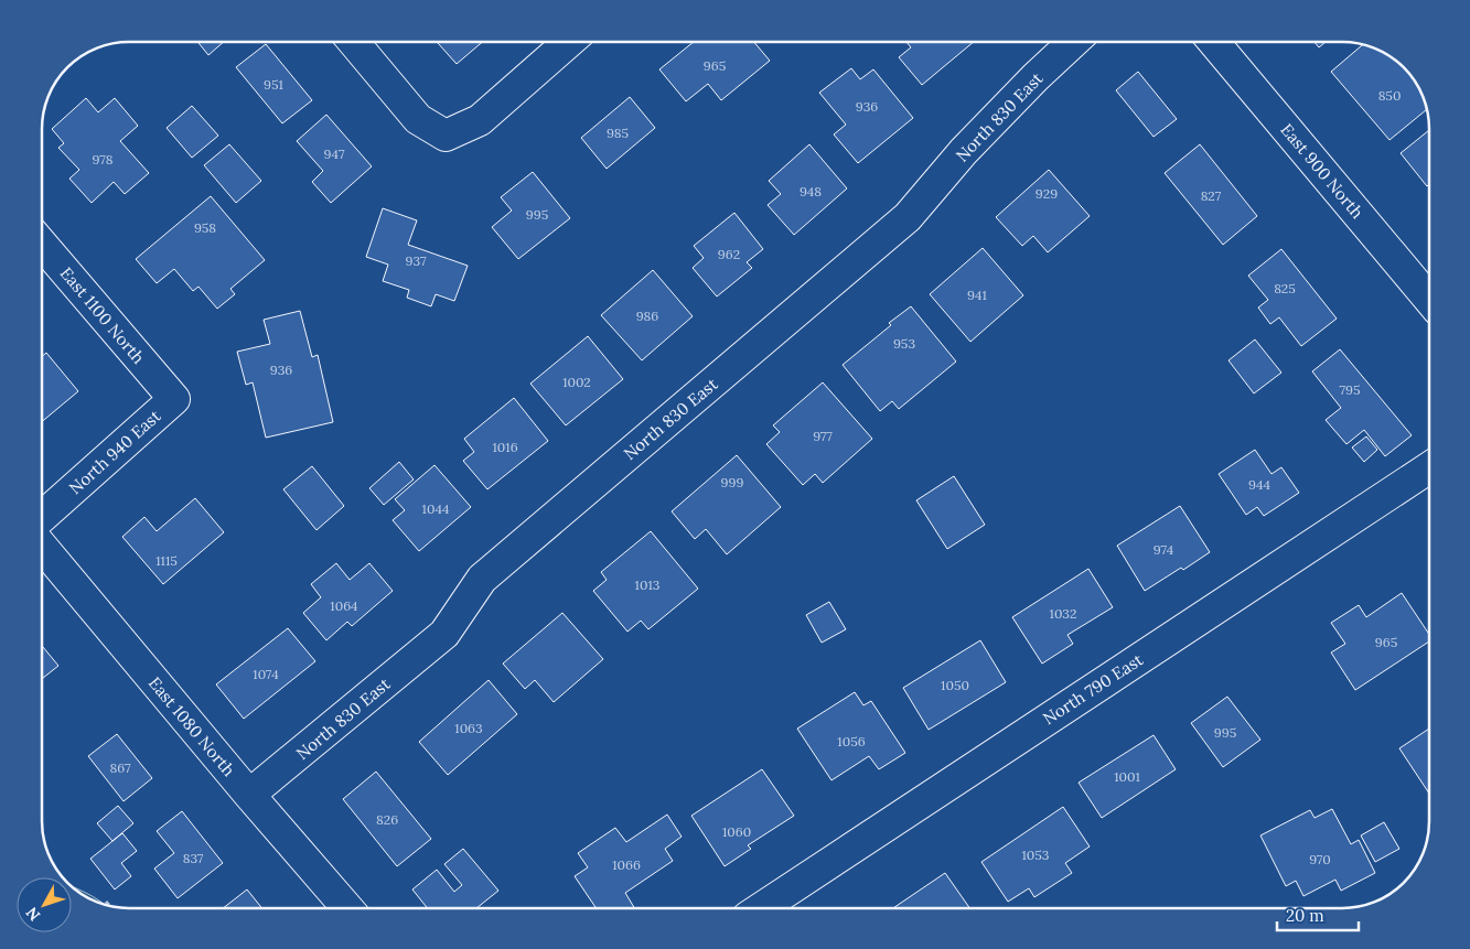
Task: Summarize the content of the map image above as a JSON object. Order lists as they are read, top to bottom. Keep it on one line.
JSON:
{"streets":{"street":["North 830 East","East 900 North","East 1100 North","North 940 East","North 790 East","East 1080 North"]},"crossings":[["North 830 East","East 1080 North"],["East 1100 North","North 940 East"]],"house_numbers":["965","951","850","936","985","947","978","948","929","827","995","958","962","937","825","941","986","953","936","1002","795","977","1016","999","944","1044","974","1115","1013","1064","1032","965","1074","1050","1063","995","1056","867","1001","826","1060","1053","837","970","1066"],"scale_bar":"20 m","north":"bottom left"}
